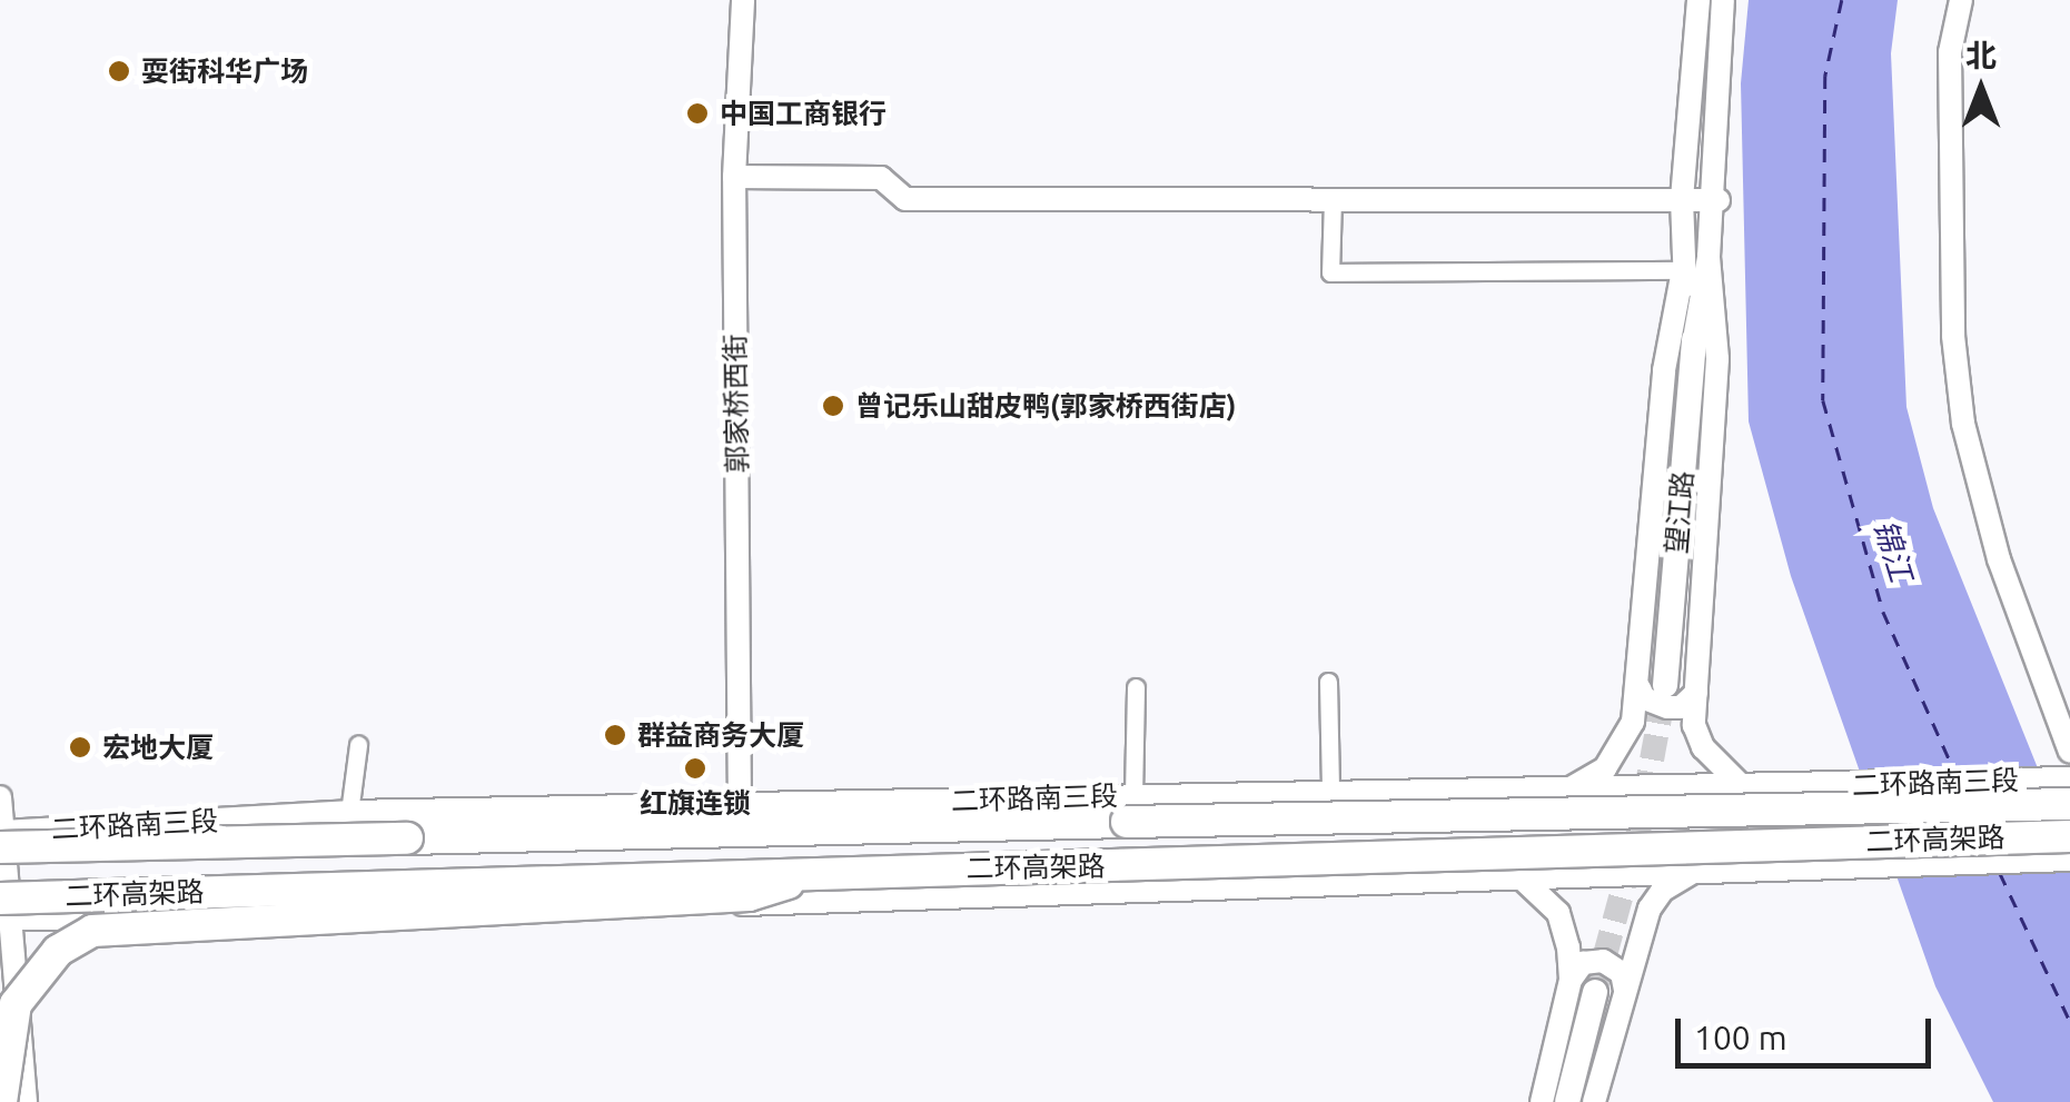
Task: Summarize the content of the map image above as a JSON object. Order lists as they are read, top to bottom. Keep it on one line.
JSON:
{"streets":{"highway":["二环高架路"],"main road":["望江路","二环路南三段"],"street":["郭家桥西街"]},"crossings":[["郭家桥西街","二环路南三段"]],"water":["锦江"],"places":["耍街科华广场","中国工商银行","曾记乐山甜皮鸭(郭家桥西街店)","群益商务大厦","宏地大厦","红旗连锁"],"scale_bar":"100 m","north":"top"}
